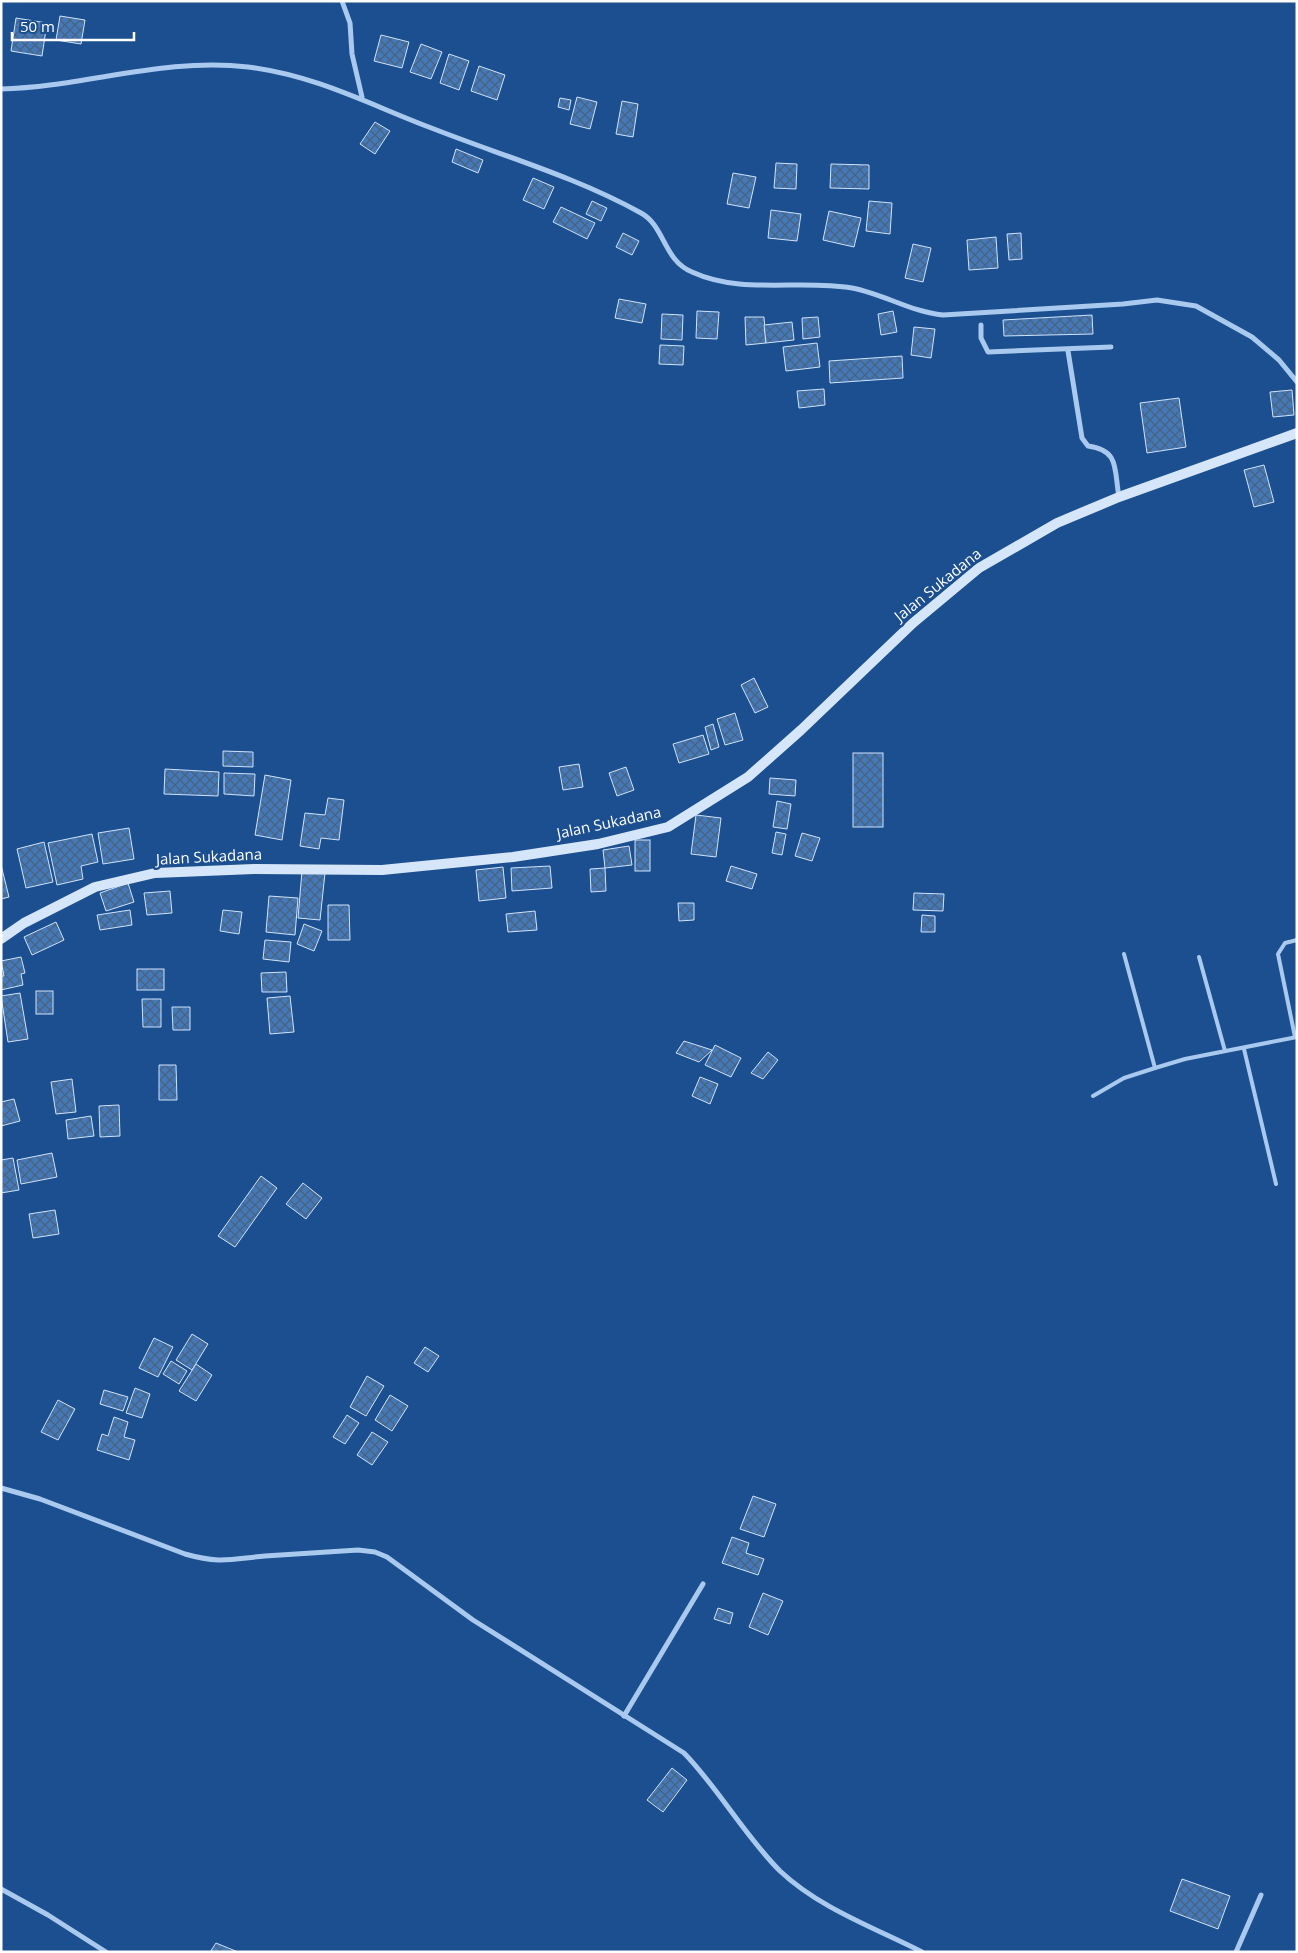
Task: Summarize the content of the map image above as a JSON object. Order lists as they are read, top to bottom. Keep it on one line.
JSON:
{"streets":{"main road":["Jalan Sukadana"]},"scale_bar":"50 m"}
